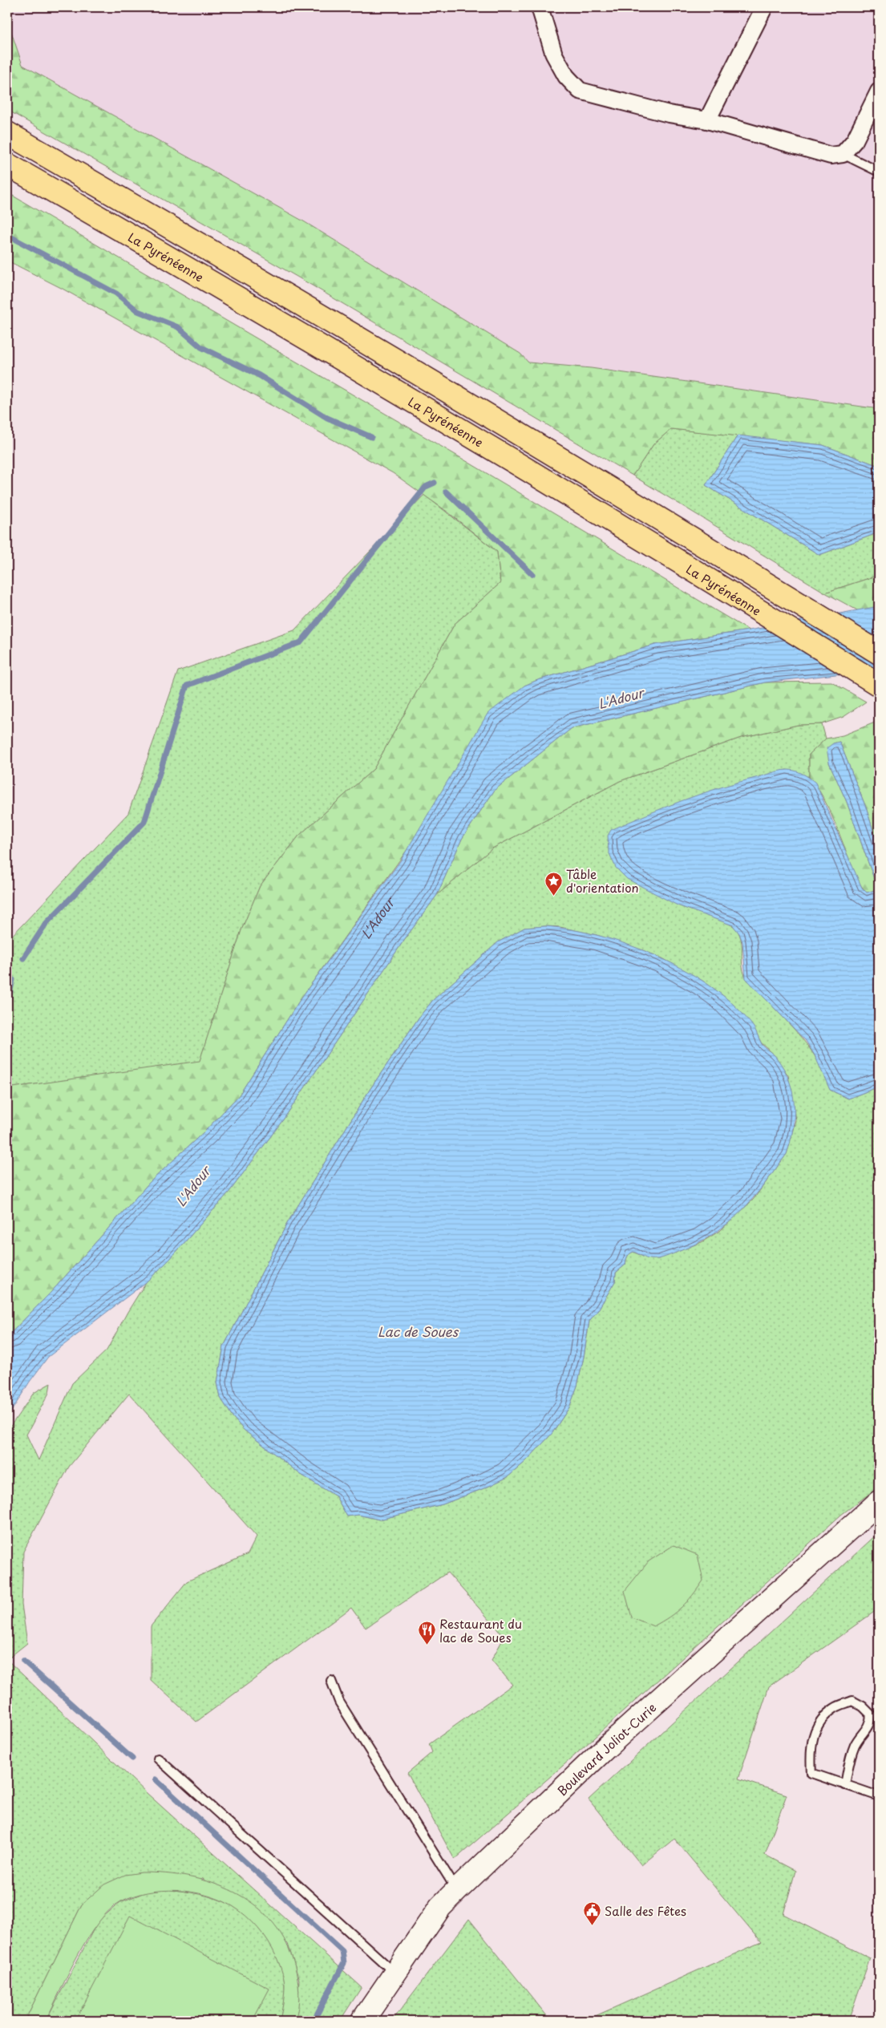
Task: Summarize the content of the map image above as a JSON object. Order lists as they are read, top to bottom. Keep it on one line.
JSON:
{"streets":{"highway":["La Pyrénéenne"],"main road":["Boulevard Joliot-Curie"]},"water":["L'Adour","Lac de Soues"],"places":{"place":["Tâble d'orientation"],"restaurant":["Restaurant du lac de Soues"],"public building":["Salle des Fêtes"]}}
